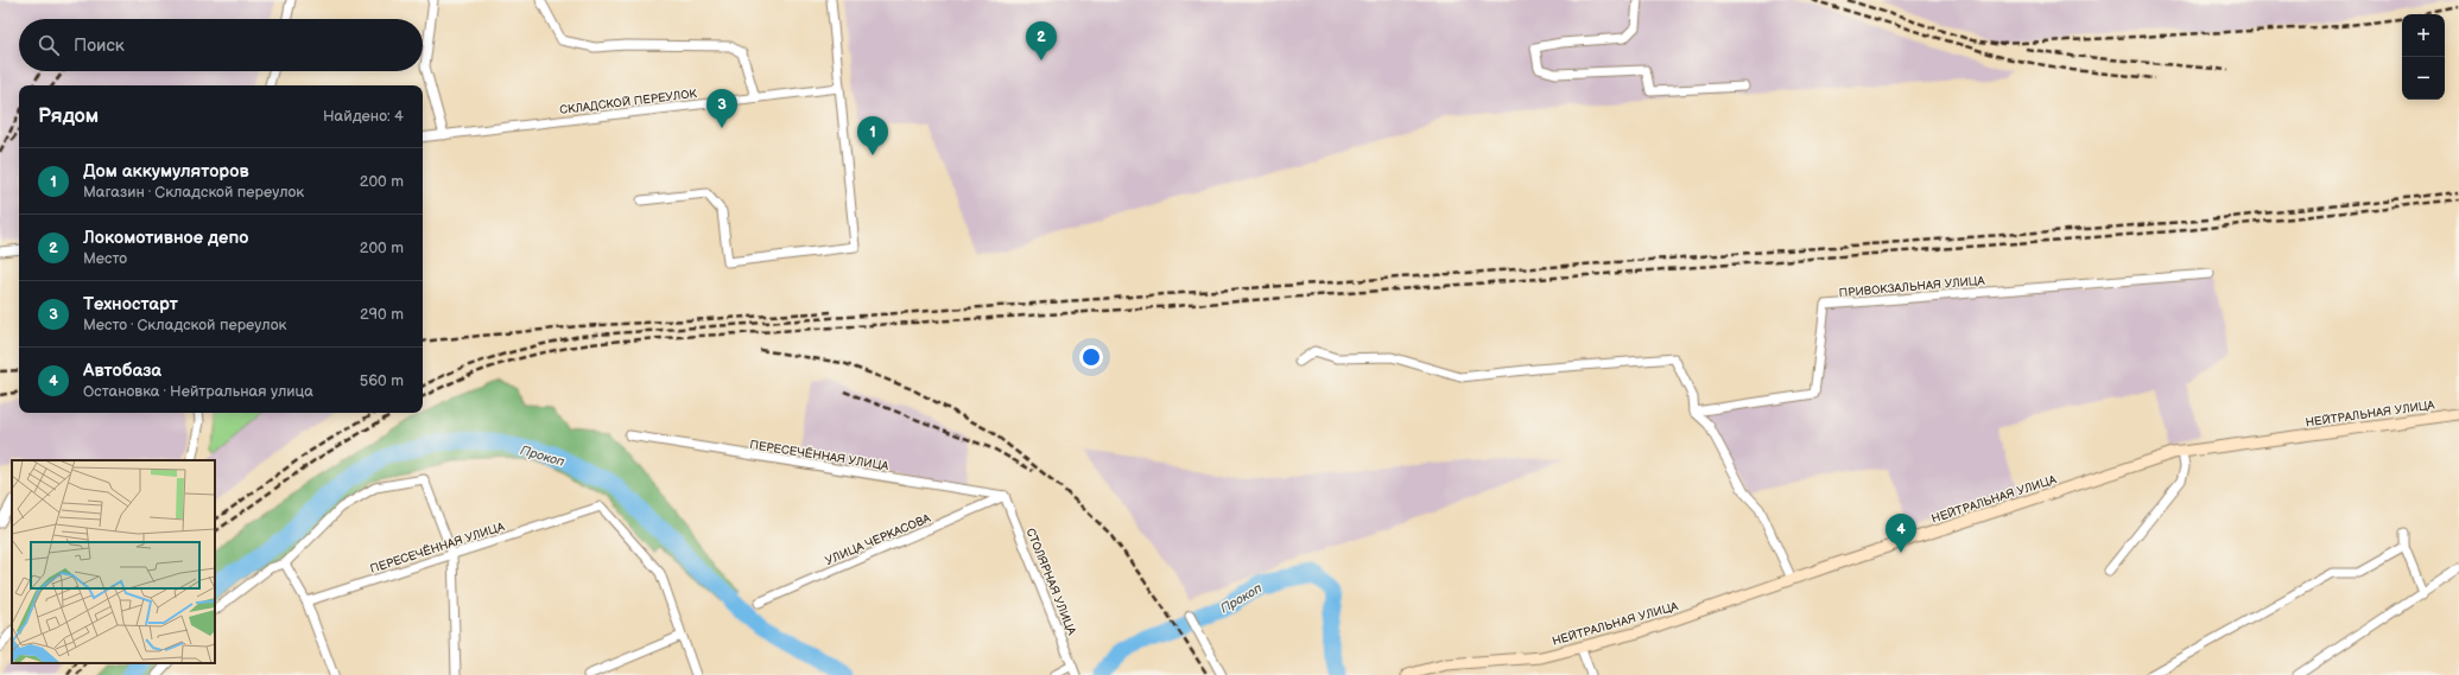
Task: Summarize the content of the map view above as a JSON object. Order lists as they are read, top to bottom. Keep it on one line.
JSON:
{"streets":{"main road":["НЕЙТРАЛЬНАЯ УЛИЦА"],"street":["СКЛАДСКОЙ ПЕРЕУЛОК","ПРИВОКЗАЛЬНАЯ УЛИЦА","ПЕРЕСЕЧЁННАЯ УЛИЦА","УЛИЦА ЧЕРКАСОВА","СТОЛЯРНАЯ УЛИЦА"]},"crossings":[["ПЕРЕСЕЧЁННАЯ УЛИЦА","УЛИЦА ЧЕРКАСОВА"],["ПЕРЕСЕЧЁННАЯ УЛИЦА","СТОЛЯРНАЯ УЛИЦА"],["УЛИЦА ЧЕРКАСОВА","СТОЛЯРНАЯ УЛИЦА"]],"water":["Прокоп"],"page":{"map_buttons":["+","−"],"search":"Поиск","pins":["2","3","1","4"],"heading":["Рядом","Найдено: 4"],"list":[{"mark":"1","name":"Дом аккумуляторов","note":"Магазин · Складской переулок","value":"200 m"},{"mark":"2","name":"Локомотивное депо","note":"Место","value":"200 m"},{"mark":"3","name":"Техностарт","note":"Место · Складской переулок","value":"290 m"},{"mark":"4","name":"Автобаза","note":"Остановка · Нейтральная улица","value":"560 m"}]}}
